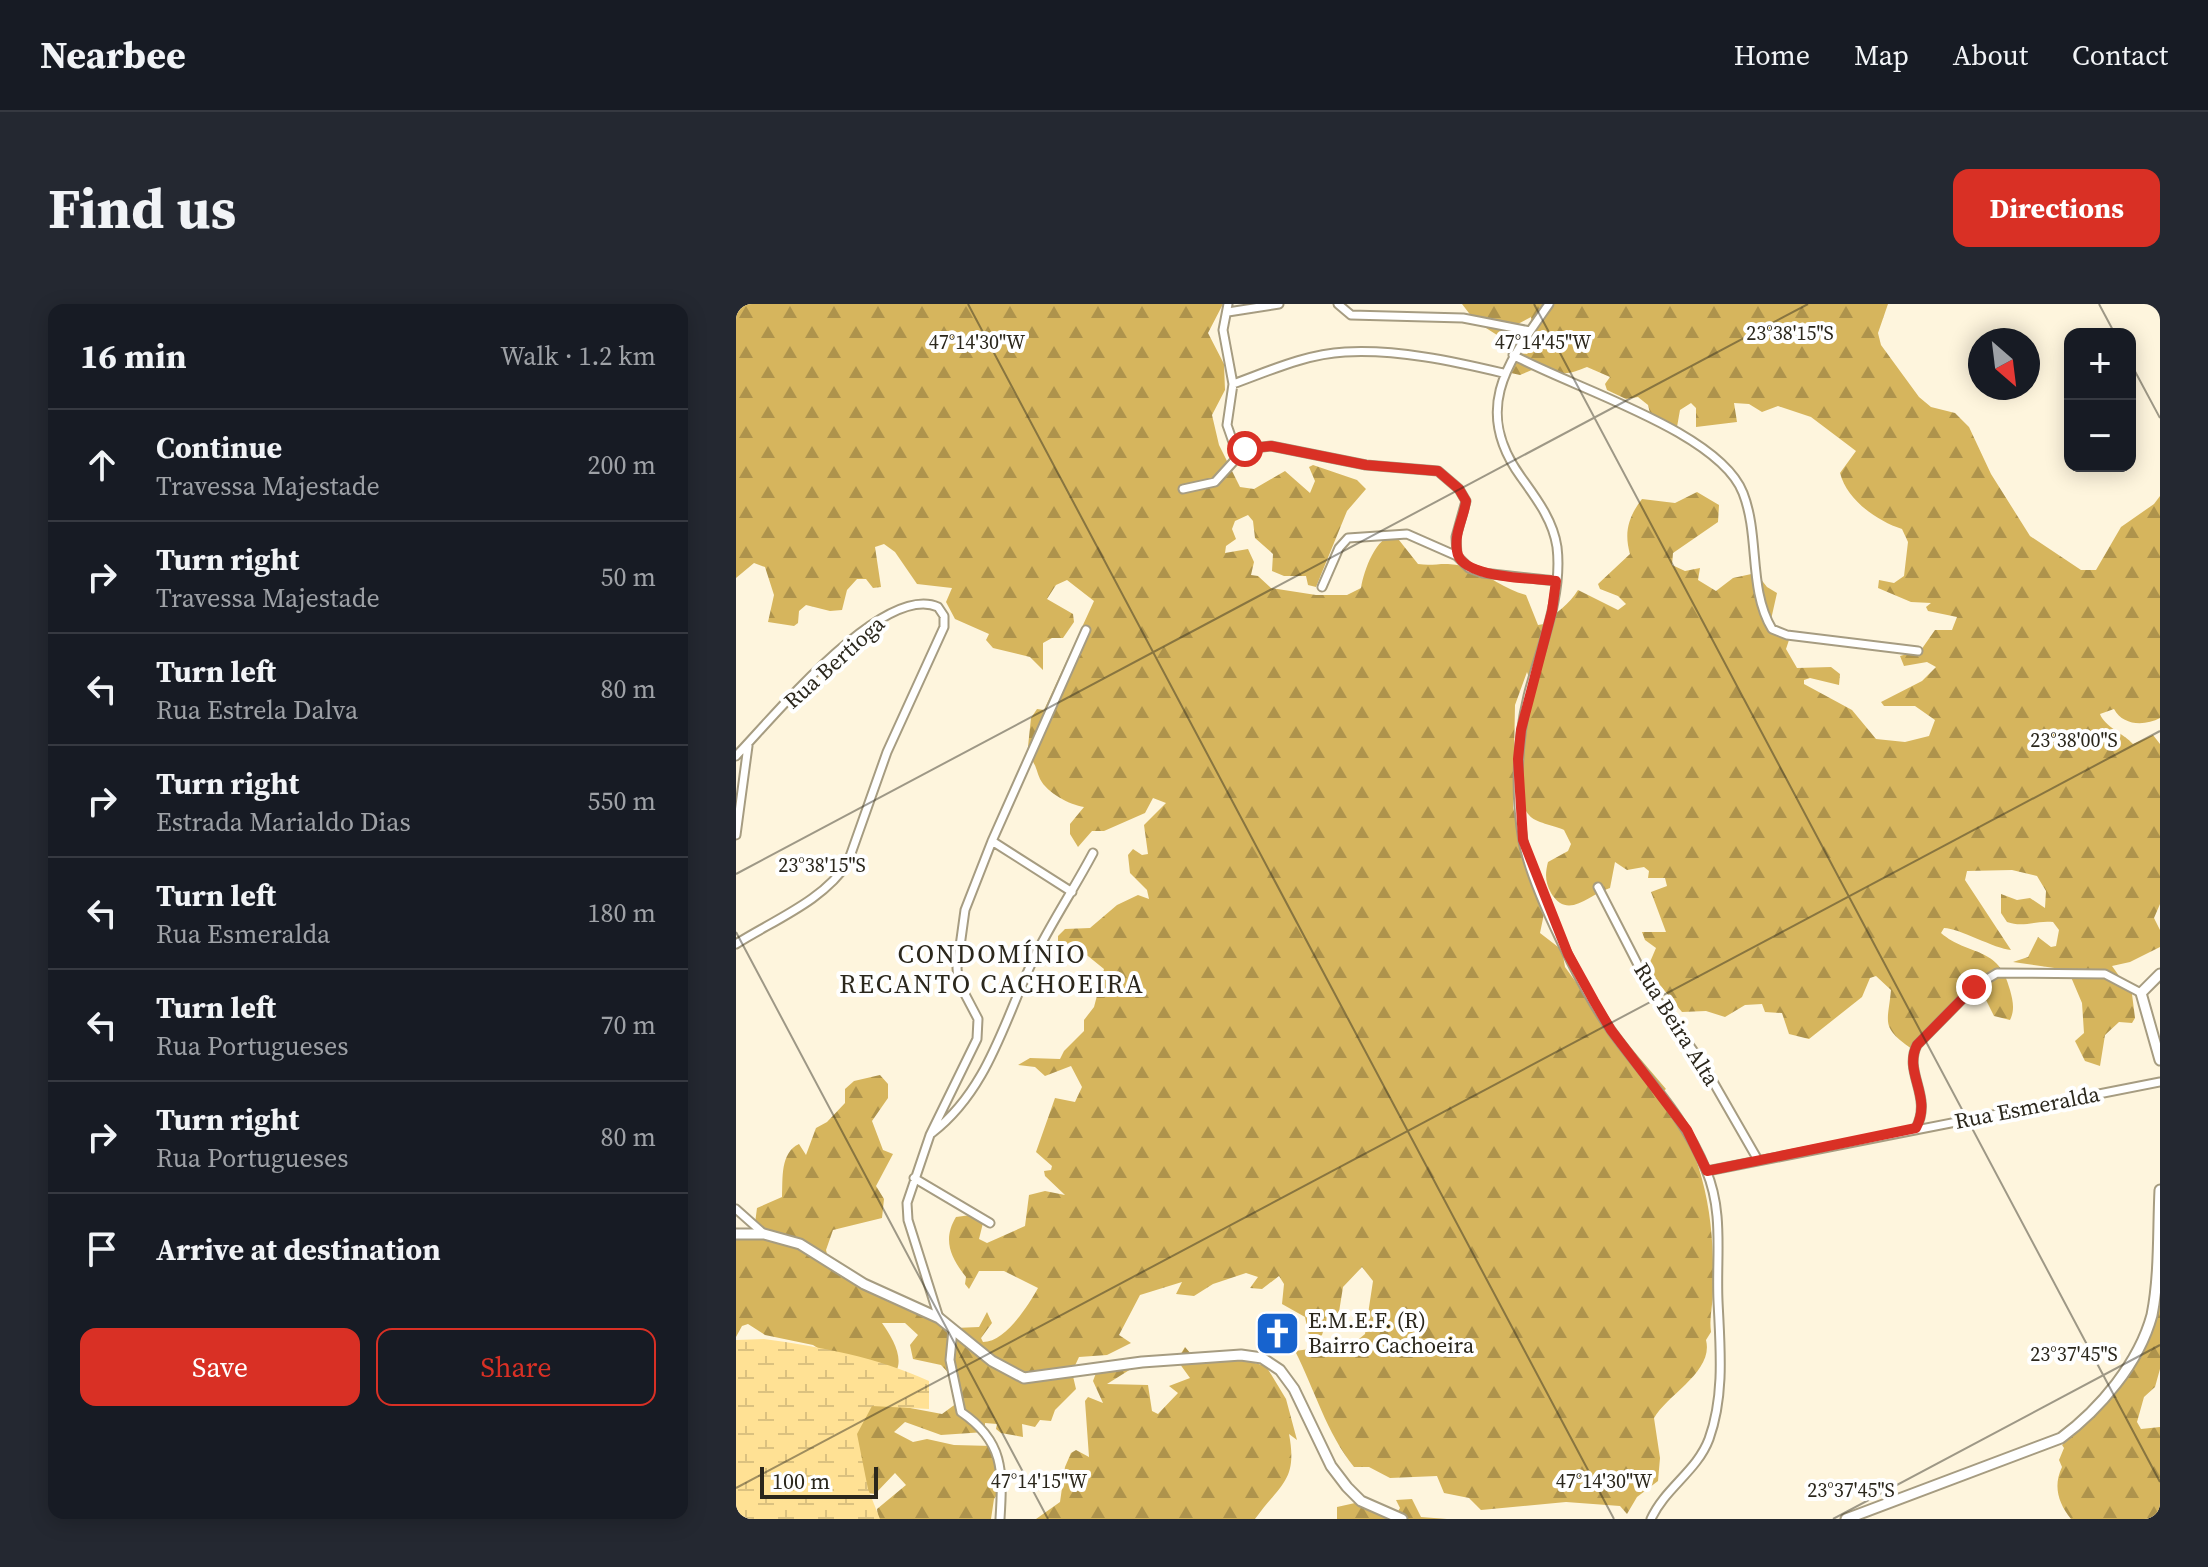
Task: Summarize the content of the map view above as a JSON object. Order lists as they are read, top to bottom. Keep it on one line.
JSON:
{"streets":{"street":["Rua Bertioga","Rua Beira Alta","Rua Esmeralda"]},"crossings":[["Rua Beira Alta","Rua Esmeralda"]],"districts":["CONDOMÍNIO RECANTO CACHOEIRA"],"places":{"church":["E.M.E.F. (R) Bairro Cachoeira"]},"scale_bar":"100 m","north":"bottom right","page":{"header":"Nearbee","nav":["Home","Map","About","Contact"],"buttons":["Directions",["Save","Share"]],"title":"Find us","heading":["16 min","Walk · 1.2 km"],"map_buttons":["+","−"],"list":[["Continue","Travessa Majestade","200 m"],["Turn right","Travessa Majestade","50 m"],["Turn left","Rua Estrela Dalva","80 m"],["Turn right","Estrada Marialdo Dias","550 m"],["Turn left","Rua Esmeralda","180 m"],["Turn left","Rua Portugueses","70 m"],["Turn right","Rua Portugueses","80 m"],"Arrive at destination"],"scale":"100 m"},"coordinates":["23°38'15\"S","47°14'30\"W","47°14'45\"W","23°38'00\"S","23°37'45\"S","47°14'15\"W"]}
